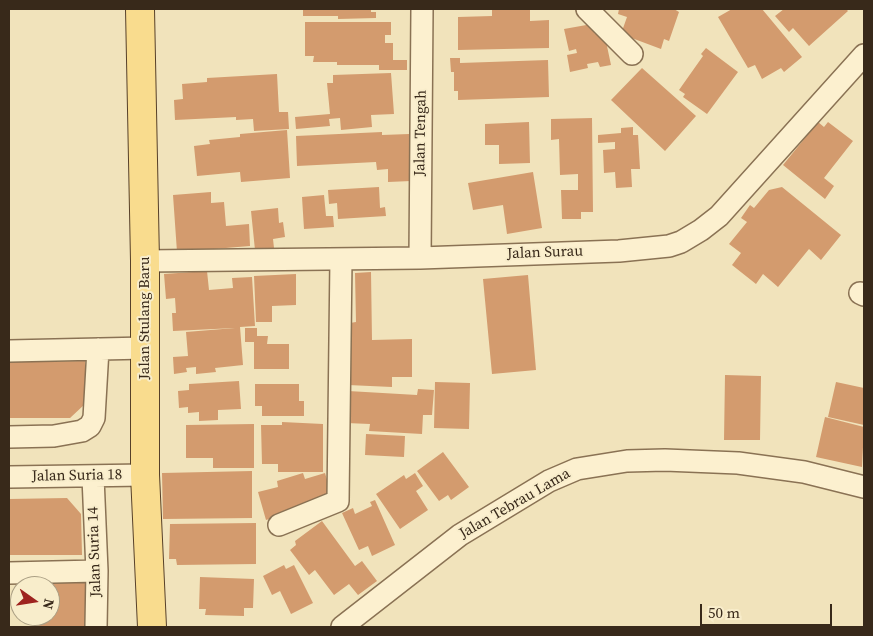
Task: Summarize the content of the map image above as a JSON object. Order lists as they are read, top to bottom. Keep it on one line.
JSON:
{"streets":{"main road":["Jalan Stulang Baru"],"street":["Jalan Tengah","Jalan Surau","Jalan Suria 18","Jalan Tebrau Lama","Jalan Suria 14"]},"crossings":[["Jalan Tengah","Jalan Surau"],["Jalan Surau","Jalan Stulang Baru"],["Jalan Stulang Baru","Jalan Suria 18"],["Jalan Suria 18","Jalan Suria 14"]],"scale_bar":"50 m","north":"right"}
